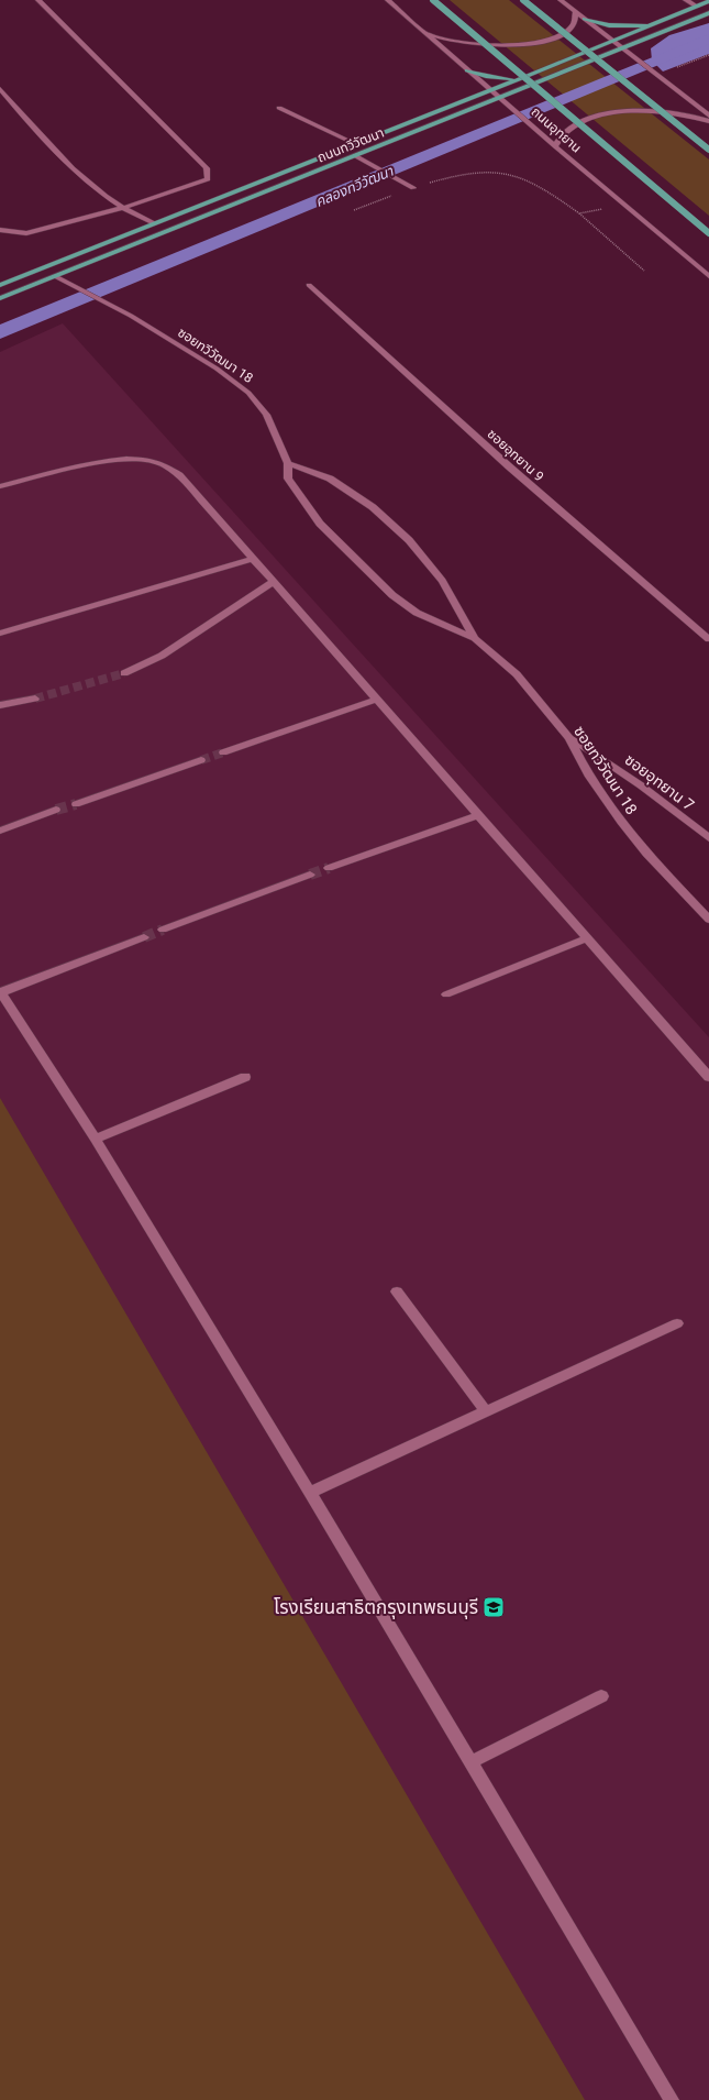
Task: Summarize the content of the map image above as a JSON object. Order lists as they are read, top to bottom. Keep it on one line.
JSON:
{"streets":{"main road":["ถนนอุทยาน","ถนนทวีวัฒนา"],"street":["ซอยทวีวัฒนา 18","ซอยอุทยาน 9","ซอยอุทยาน 7"]},"crossings":[["ถนนอุทยาน","ถนนทวีวัฒนา"],["ถนนทวีวัฒนา","ซอยทวีวัฒนา 18"],["ซอยทวีวัฒนา 18","ซอยอุทยาน 7"]],"water":["คลองทวีวัฒนา"],"places":{"school or university":["โรงเรียนสาธิตกรุงเทพธนบุรี"]}}
